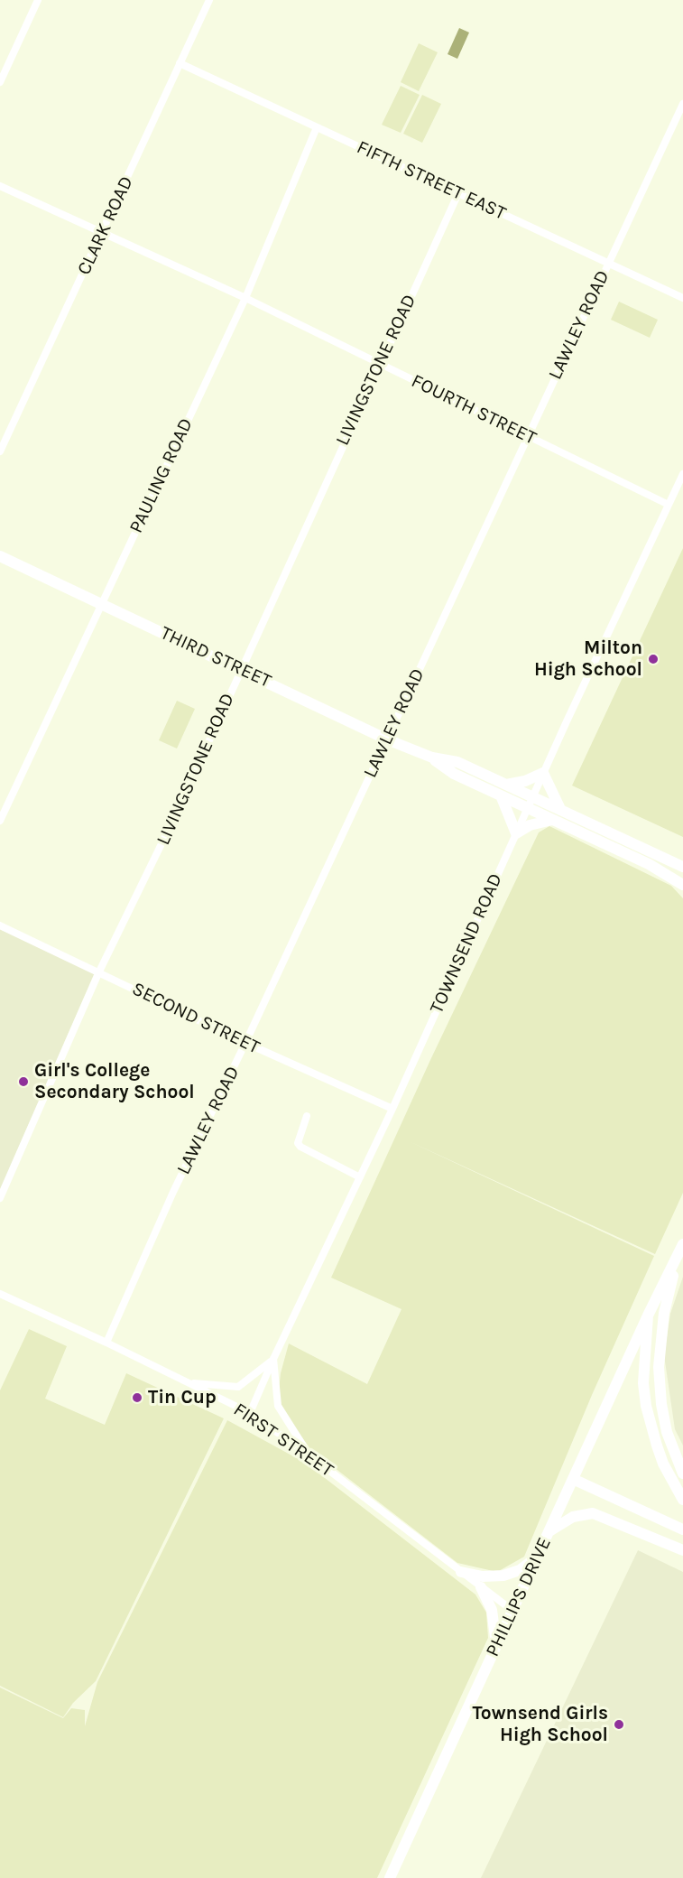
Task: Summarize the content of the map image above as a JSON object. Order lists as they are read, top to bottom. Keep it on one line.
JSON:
{"streets":{"main road":["THIRD STREET","PHILLIPS DRIVE"],"street":["FIFTH STREET EAST","CLARK ROAD","LAWLEY ROAD","LIVINGSTONE ROAD","FOURTH STREET","PAULING ROAD","TOWNSEND ROAD","SECOND STREET","FIRST STREET"]},"crossings":[["FIFTH STREET EAST","CLARK ROAD"],["FIFTH STREET EAST","LAWLEY ROAD"],["FIFTH STREET EAST","LIVINGSTONE ROAD"],["FIFTH STREET EAST","PAULING ROAD"],["CLARK ROAD","FOURTH STREET"],["LAWLEY ROAD","FOURTH STREET"],["LAWLEY ROAD","THIRD STREET"],["LAWLEY ROAD","SECOND STREET"],["LAWLEY ROAD","FIRST STREET"],["LIVINGSTONE ROAD","FOURTH STREET"],["LIVINGSTONE ROAD","THIRD STREET"],["LIVINGSTONE ROAD","SECOND STREET"],["FOURTH STREET","PAULING ROAD"],["FOURTH STREET","TOWNSEND ROAD"],["PAULING ROAD","THIRD STREET"],["THIRD STREET","TOWNSEND ROAD"],["TOWNSEND ROAD","SECOND STREET"],["TOWNSEND ROAD","FIRST STREET"],["FIRST STREET","PHILLIPS DRIVE"]],"places":["Milton High School","Girl's College Secondary School","Tin Cup","Townsend Girls High School"]}
